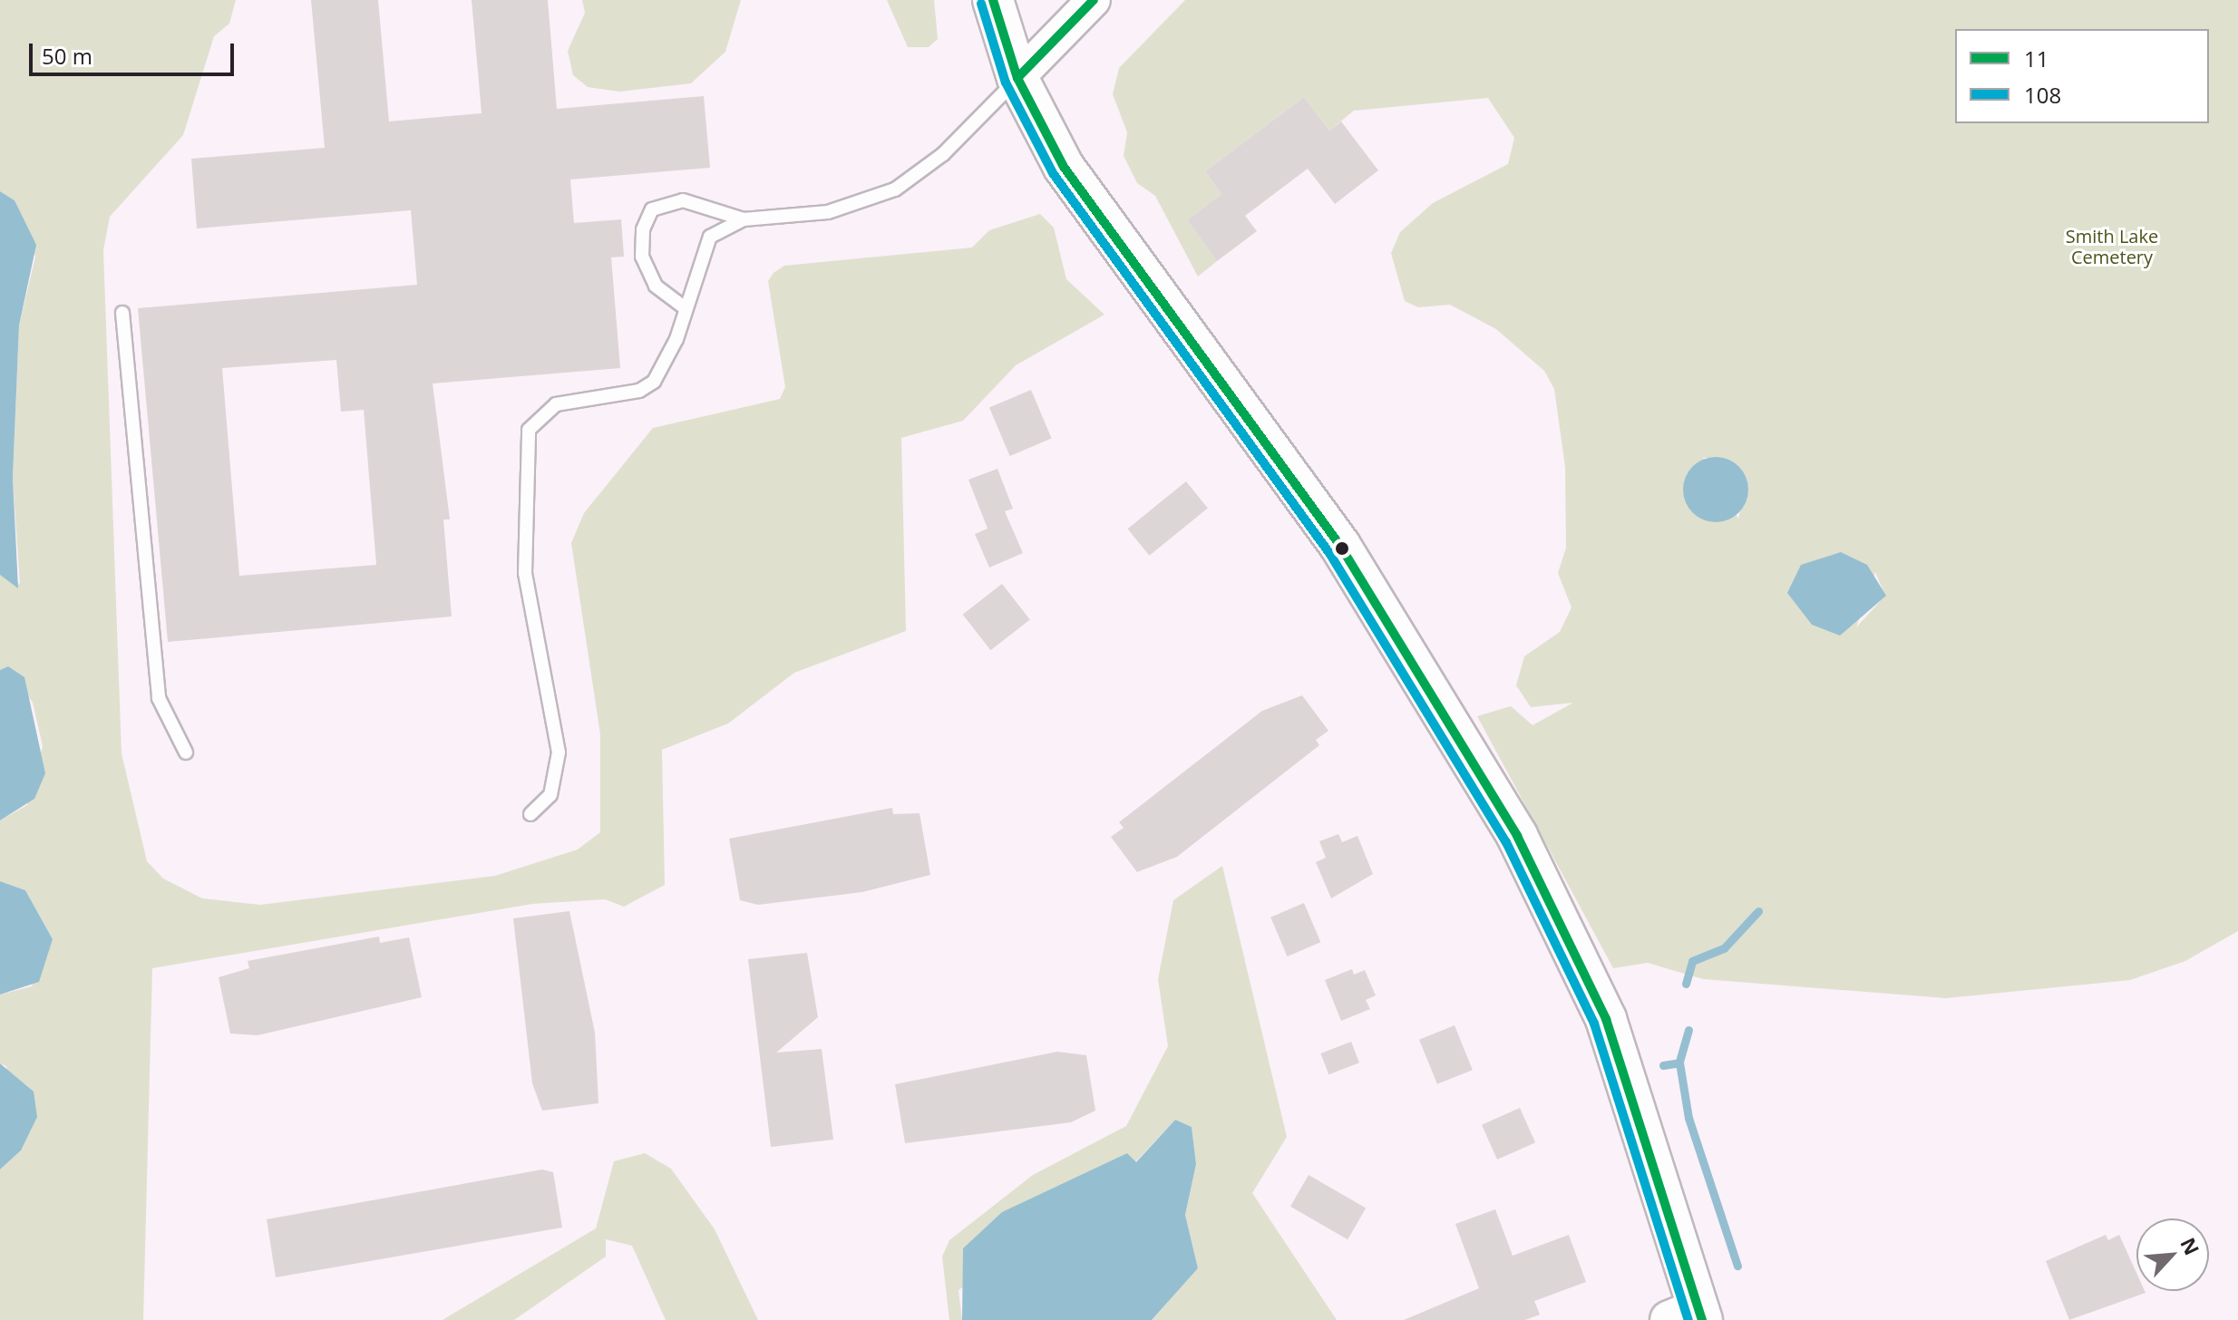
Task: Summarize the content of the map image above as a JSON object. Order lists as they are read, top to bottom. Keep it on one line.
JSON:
{"parks":["Smith Lake Cemetery"],"lines":["transit line 11","transit line 108"],"legend":["11","108"],"scale_bar":"50 m","north":"top right"}
